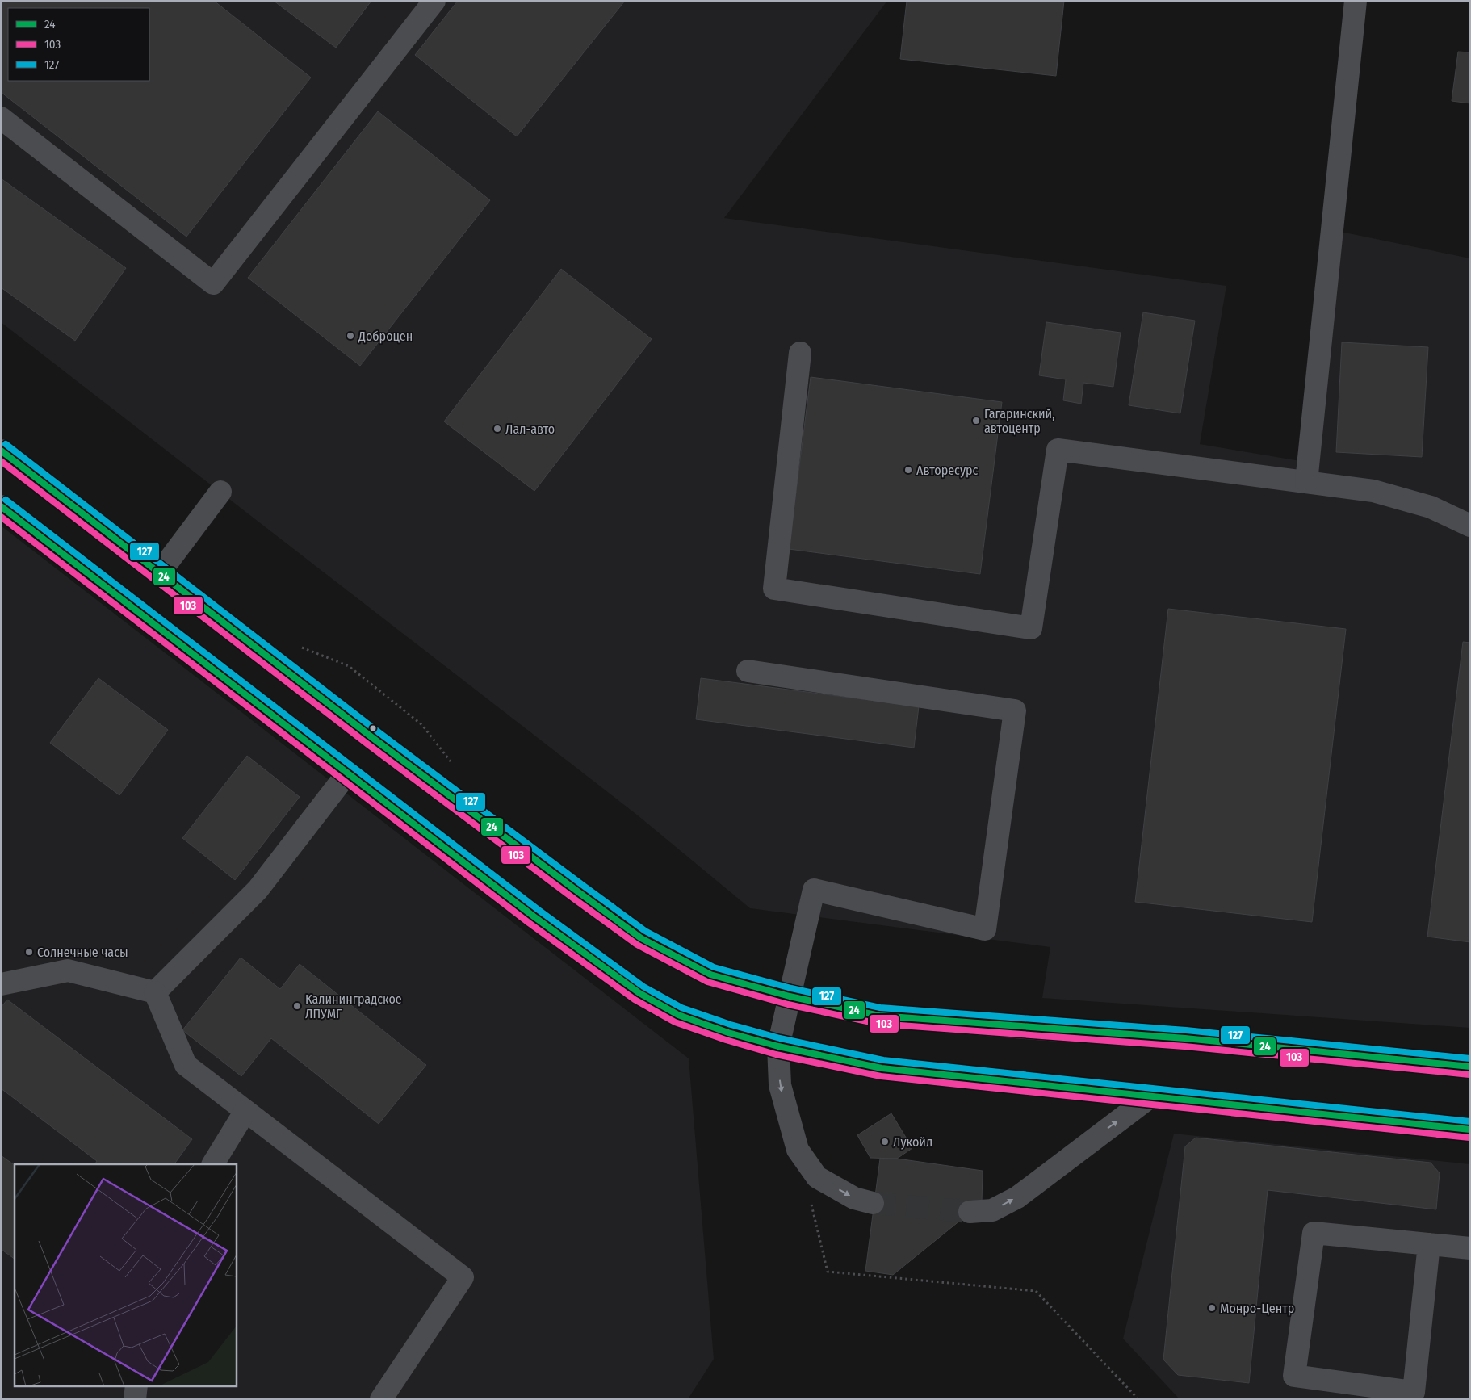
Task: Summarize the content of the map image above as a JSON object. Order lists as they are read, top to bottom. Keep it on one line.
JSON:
{"places":["Доброцен","Гагаринский, автоцентр","Лал-авто","Авторесурс","Солнечные часы","Калининградское ЛПУМГ","Лукойл","Монро-Центр"],"lines":["transit line 127","transit line 24","transit line 103"],"legend":["24","103","127"]}
